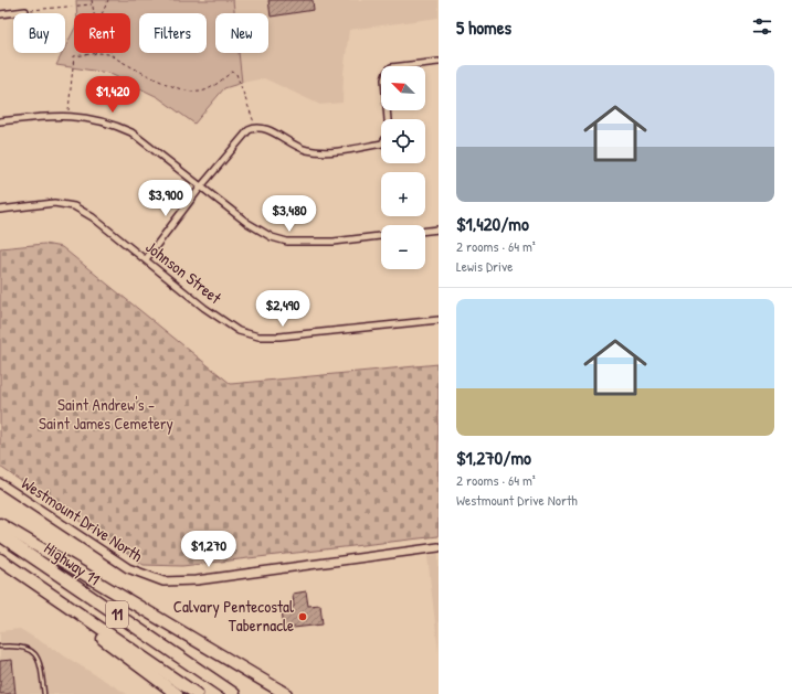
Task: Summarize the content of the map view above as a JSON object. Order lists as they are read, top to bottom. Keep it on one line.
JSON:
{"streets":{"highway":["Highway 11","11"],"street":["Johnson Street","Westmount Drive North"]},"parks":["Saint Andrew's - Saint James Cemetery"],"places":["Calvary Pentecostal Tabernacle"],"north":"top left","page":{"heading":"5 homes","chip":["Buy","Rent","Filters","New"],"list":[{"name":"$1,420/mo","note":"2 rooms · 64 m² · Lewis Drive"},{"name":"$1,270/mo","note":"2 rooms · 64 m² · Westmount Drive North"}],"map_buttons":["+","−"],"price":["$1,420","$3,900","$3,480","$2,490","$1,270"]}}
